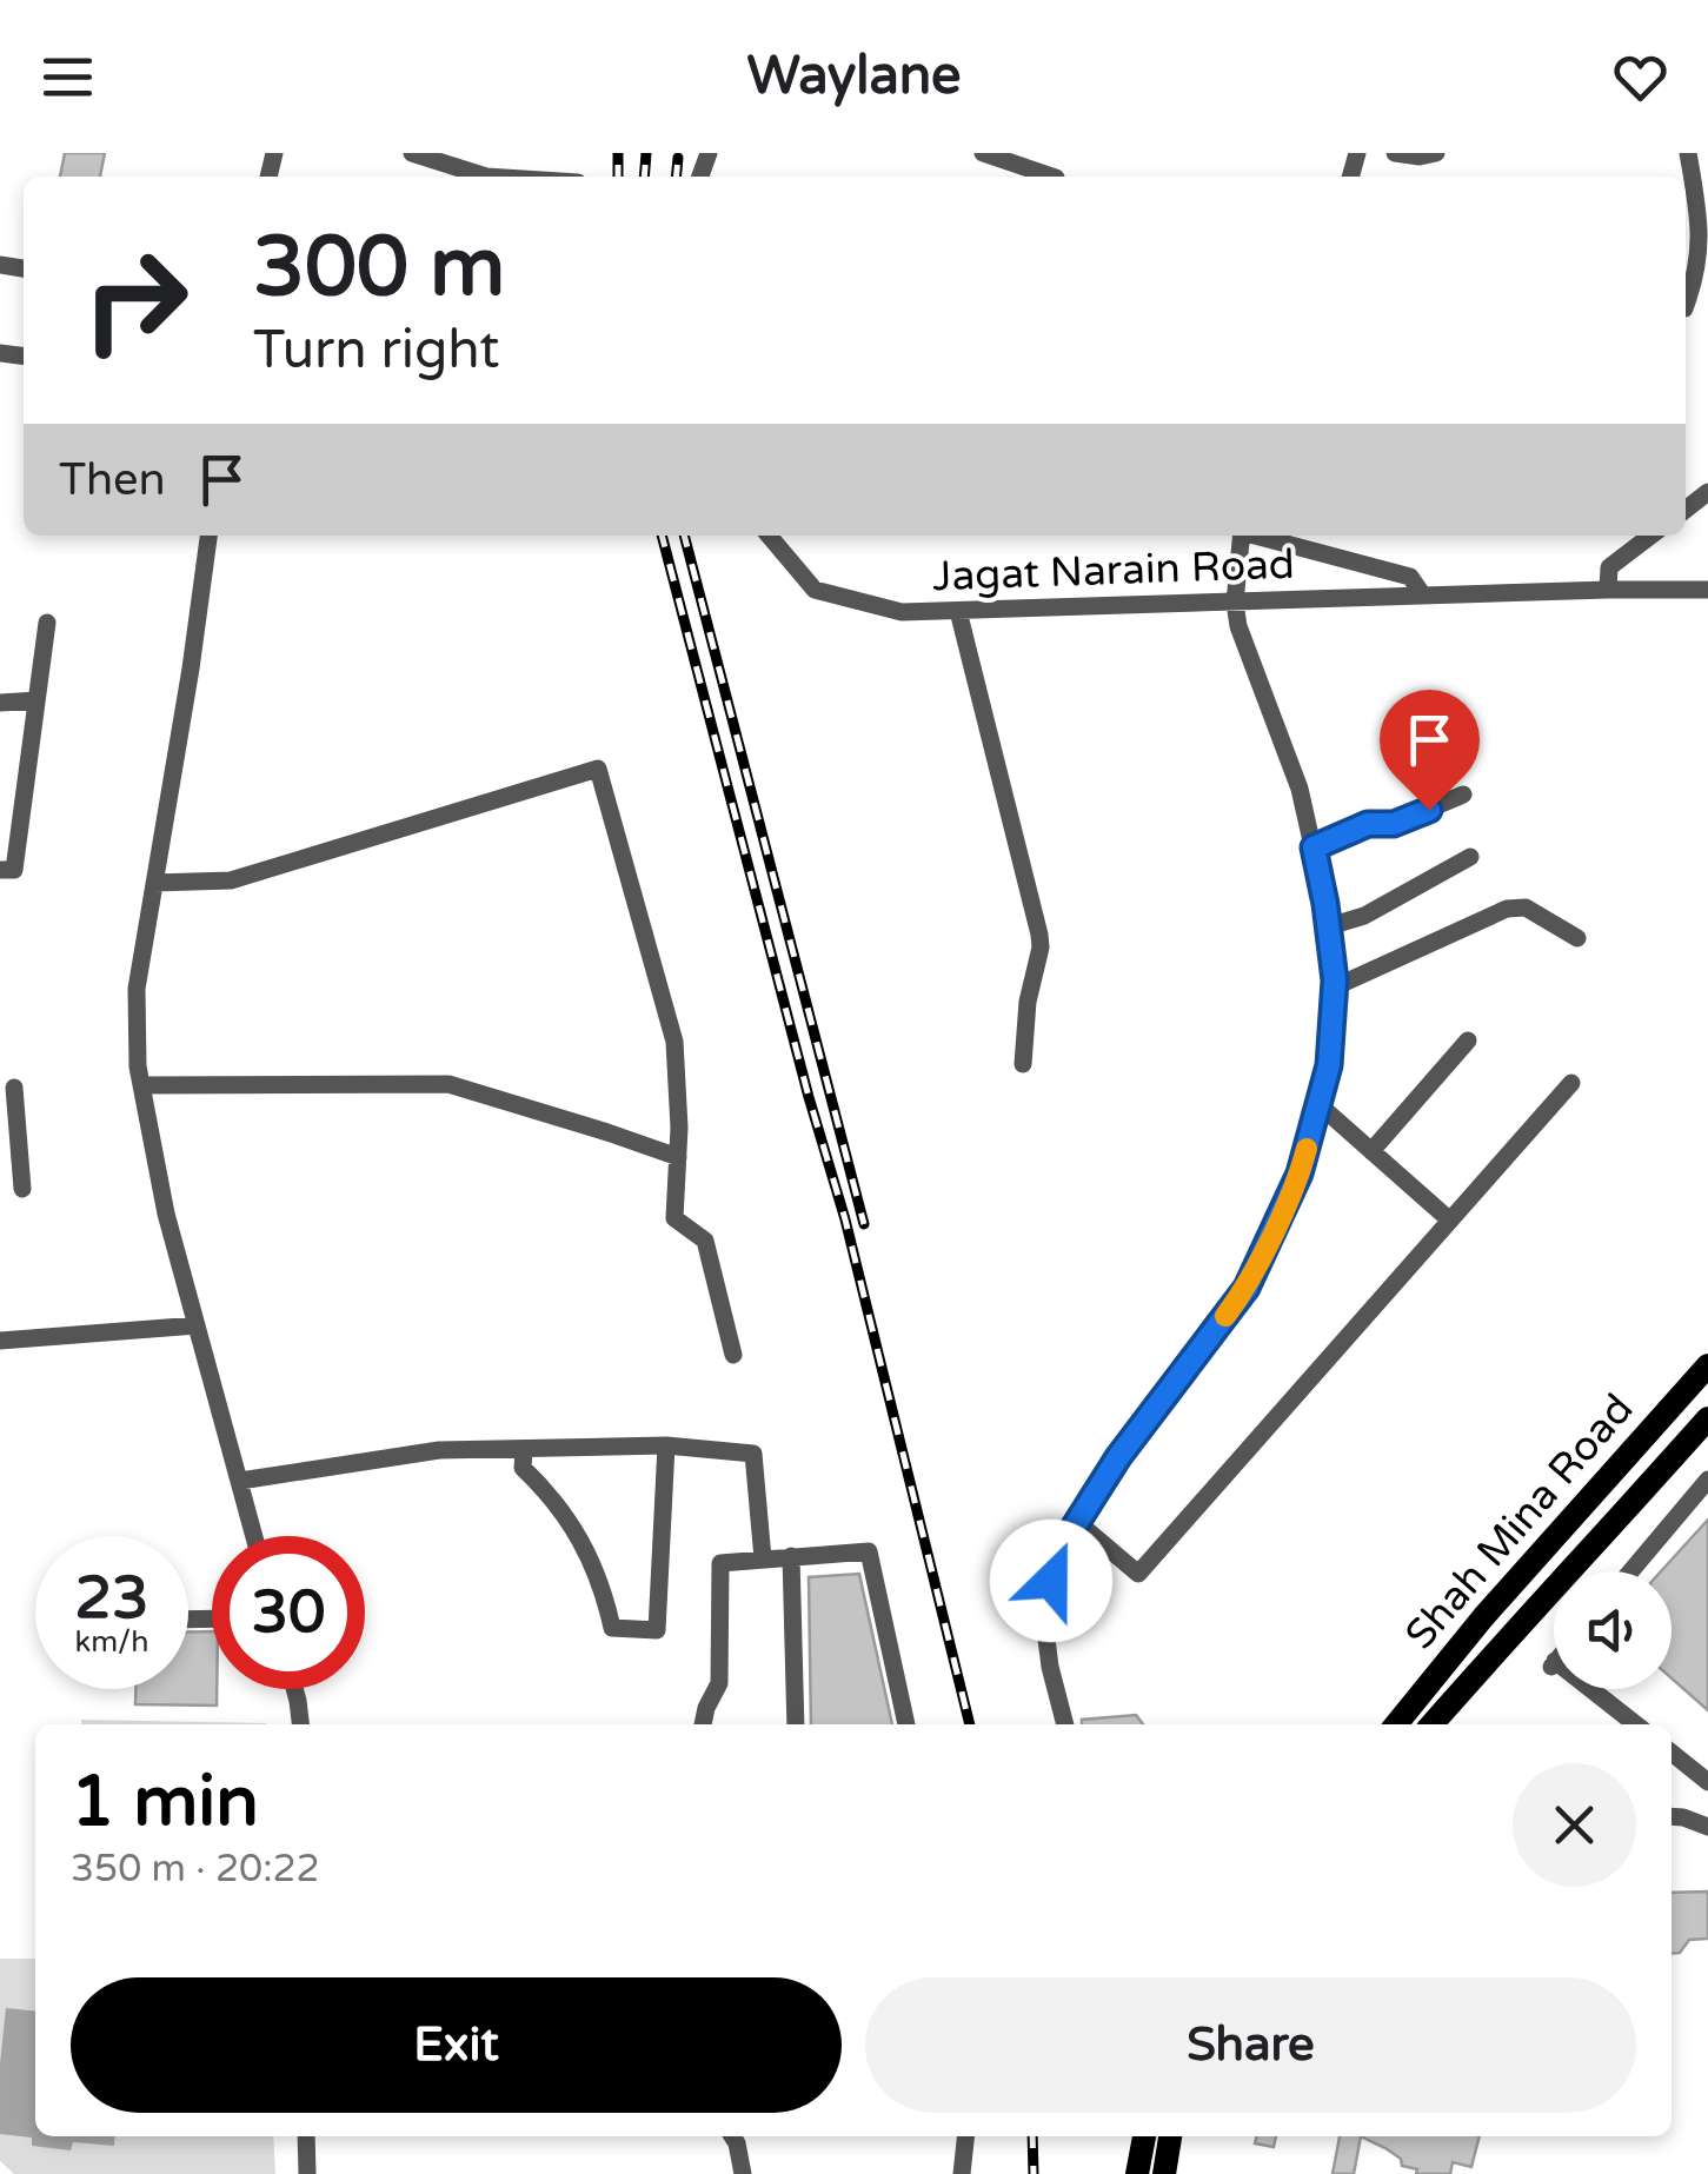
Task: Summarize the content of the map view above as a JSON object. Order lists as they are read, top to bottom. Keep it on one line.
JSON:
{"streets":{"main road":["Shah Mina Road"],"street":["Jagat Narain Road"]},"page":{"header":"Waylane","turn":["300 m","Turn right"],"then":"Then","speed":"23 km/h","limit":"30","heading":["1 min","350 m · 20:22"],"buttons":["Exit","Share"]}}
